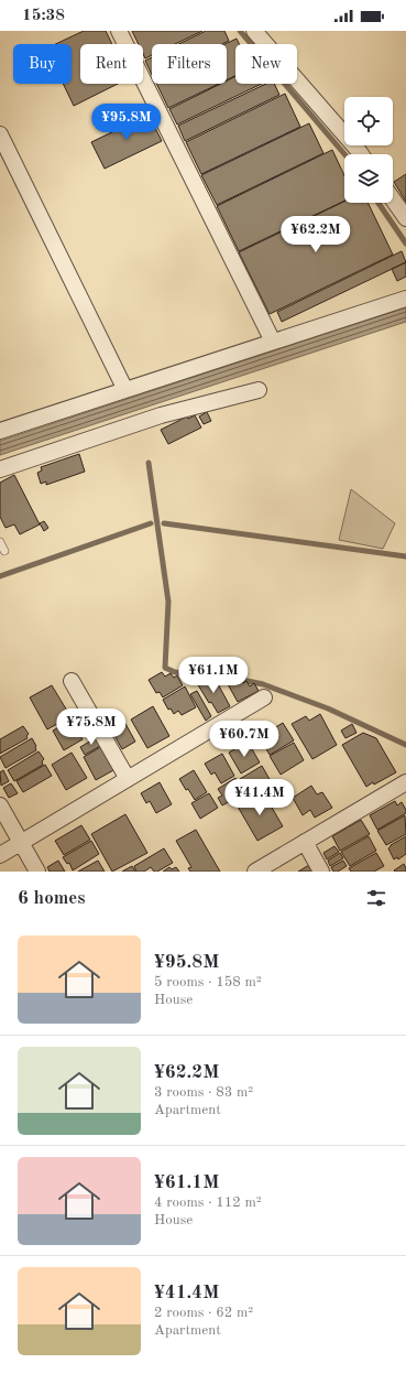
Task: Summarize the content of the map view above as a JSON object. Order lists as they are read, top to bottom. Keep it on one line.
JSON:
{"page":{"status":"15:38","chip":["Buy","Rent","Filters","New"],"price":["¥95.8M","¥62.2M","¥61.1M","¥75.8M","¥60.7M","¥41.4M"],"heading":"6 homes","list":[{"name":"¥95.8M","note":"5 rooms · 158 m² · House"},{"name":"¥62.2M","note":"3 rooms · 83 m² · Apartment"},{"name":"¥61.1M","note":"4 rooms · 112 m² · House"},{"name":"¥41.4M","note":"2 rooms · 62 m² · Apartment"}]}}
